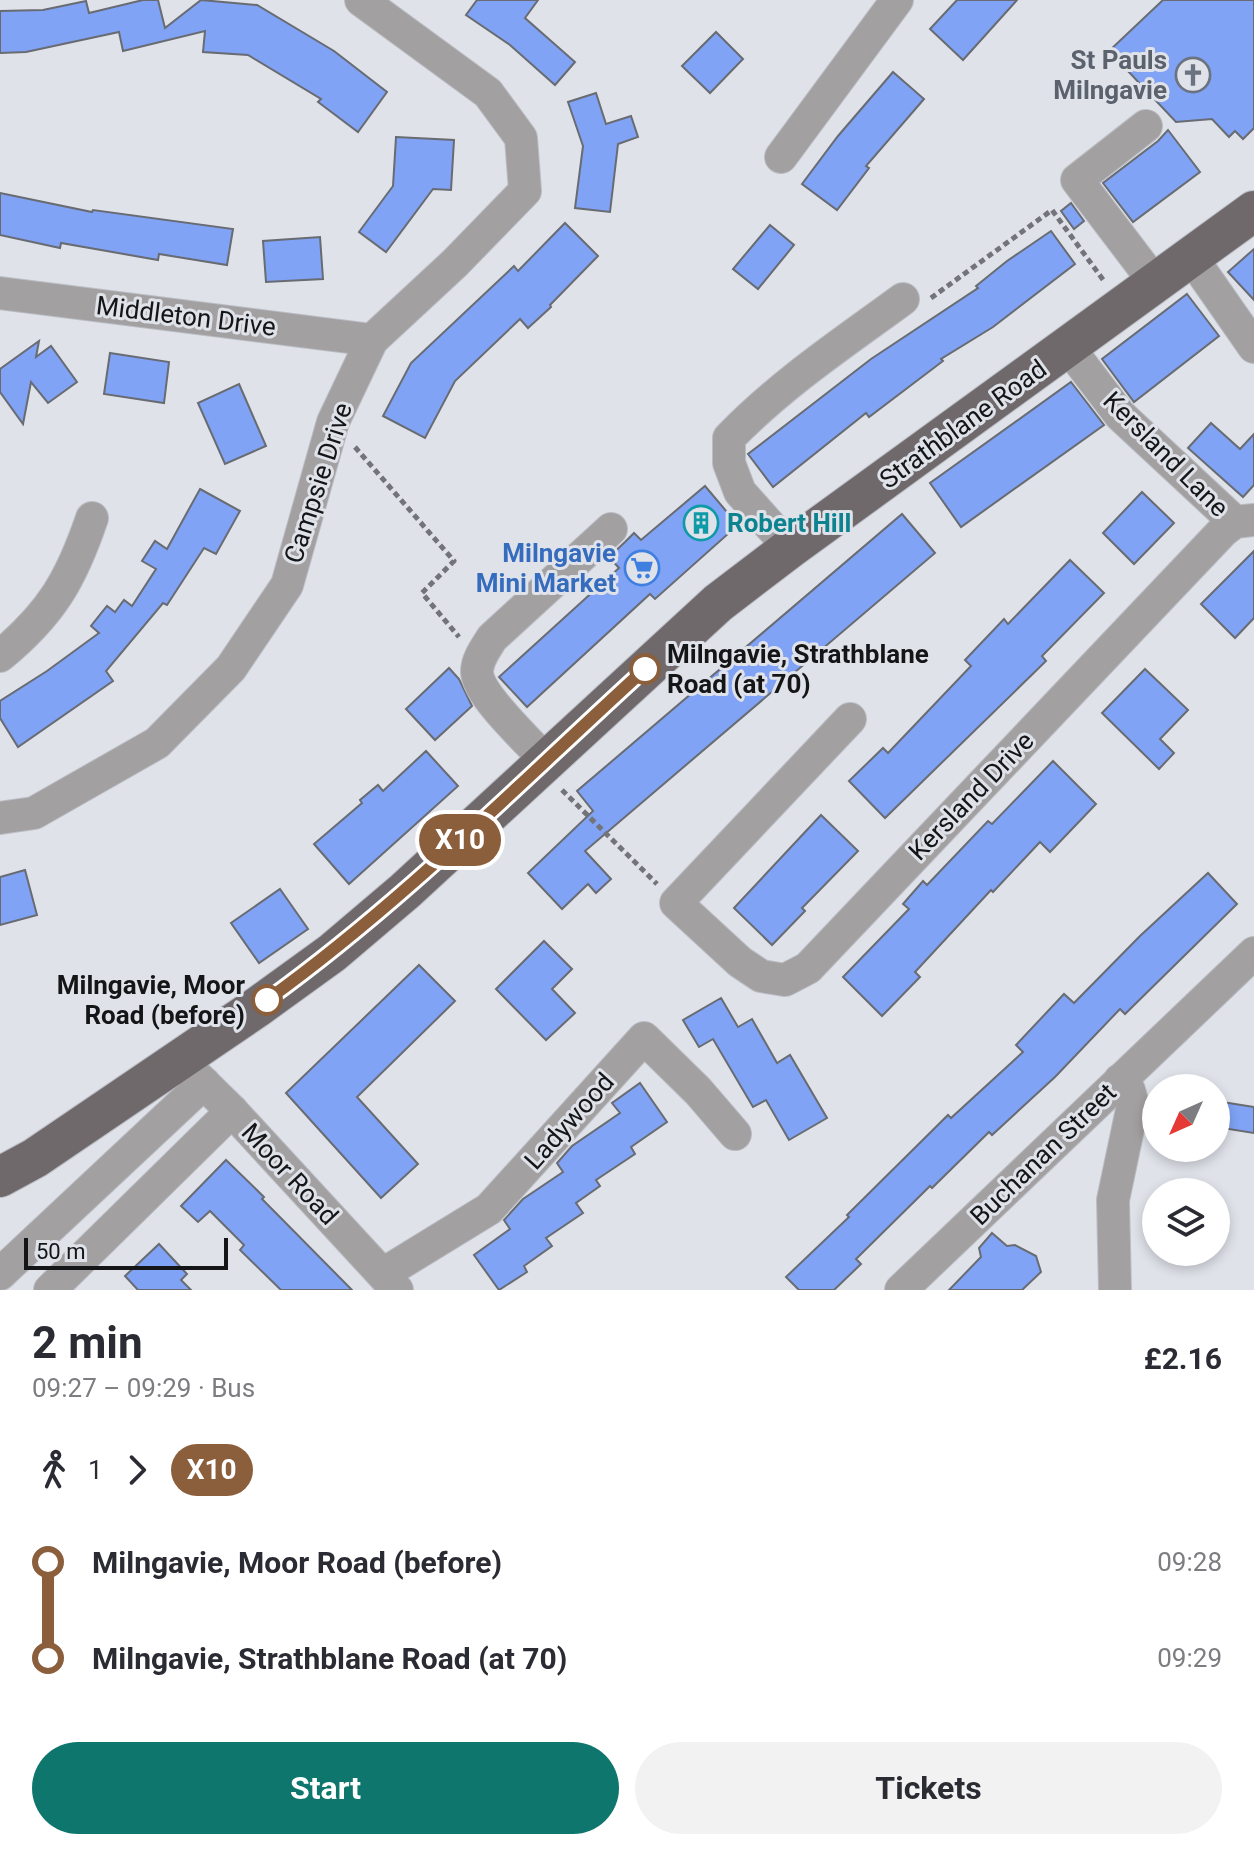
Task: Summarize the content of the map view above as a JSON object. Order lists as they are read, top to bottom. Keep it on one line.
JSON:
{"streets":{"main road":["Strathblane Road"],"street":["Middleton Drive","Kersland Lane","Campsie Drive","Kersland Drive","Ladywood","Buchanan Street","Moor Road"]},"crossings":[["Middleton Drive","Campsie Drive"],["Strathblane Road","Kersland Lane"],["Strathblane Road","Moor Road"],["Kersland Lane","Kersland Drive"],["Ladywood","Moor Road"]],"places":{"church":["St Pauls Milngavie"],"building":["Robert Hill"],"supermarket":["Milngavie Mini Market"],"other":["Milngavie, Strathblane Road (at 70)","Milngavie, Moor Road (before)"]},"lines":["bus line X10"],"scale_bar":"50 m","north":"bottom left","page":{"on_map":"X10","scale":"50 m","heading":["2 min","09:27 – 09:29 · Bus","£2.16"],"legs":["1","X10"],"list":[{"name":"Milngavie, Moor Road (before)","value":"09:28"},{"name":"Milngavie, Strathblane Road (at 70)","value":"09:29"}],"buttons":["Start","Tickets"]}}
